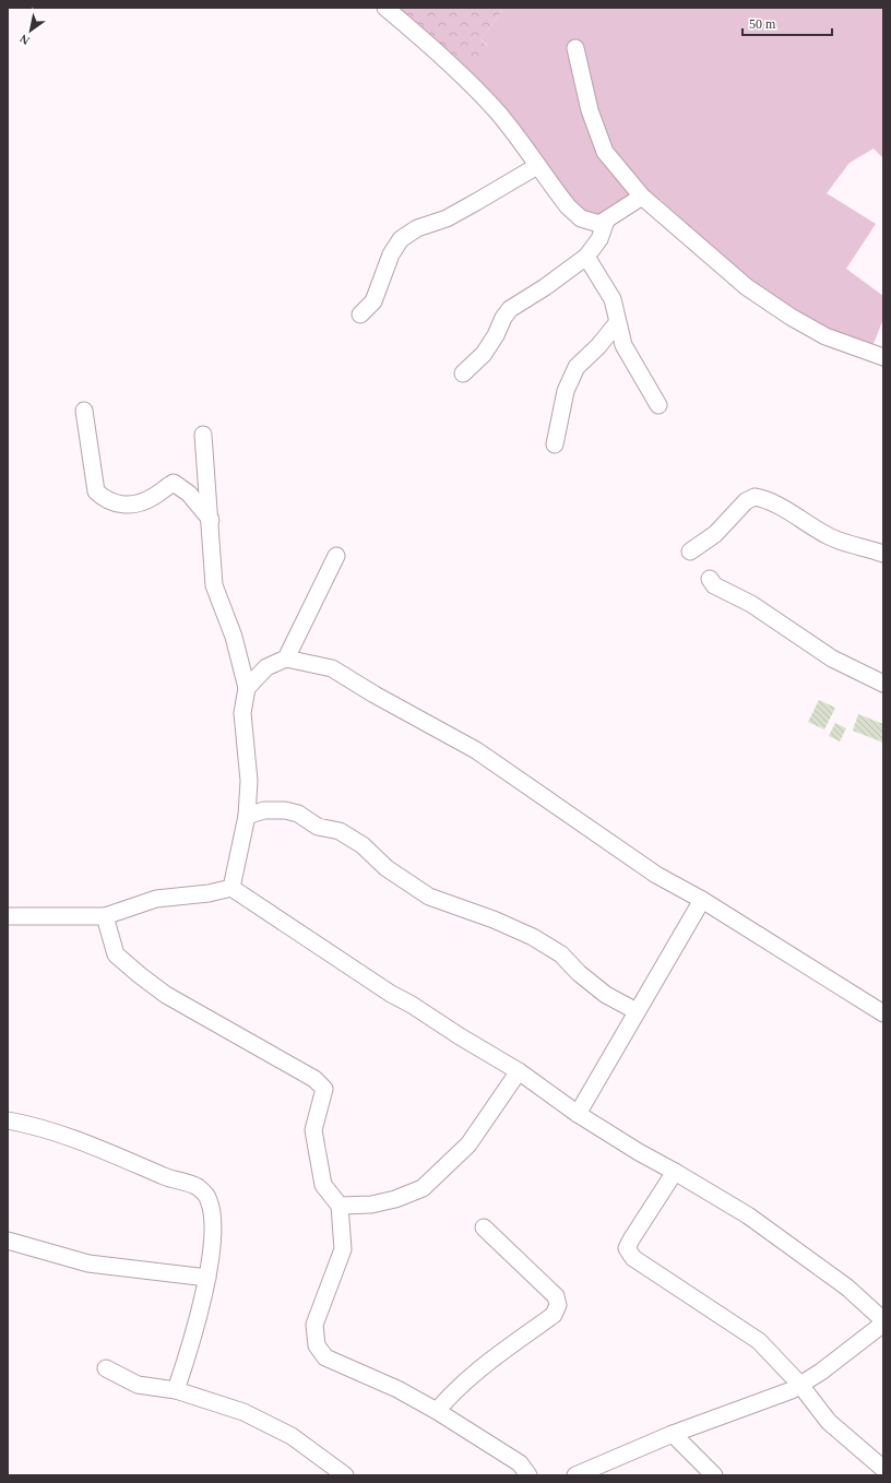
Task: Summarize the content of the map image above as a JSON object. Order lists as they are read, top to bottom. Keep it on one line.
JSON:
{"scale_bar":"50 m","north":"bottom left"}
